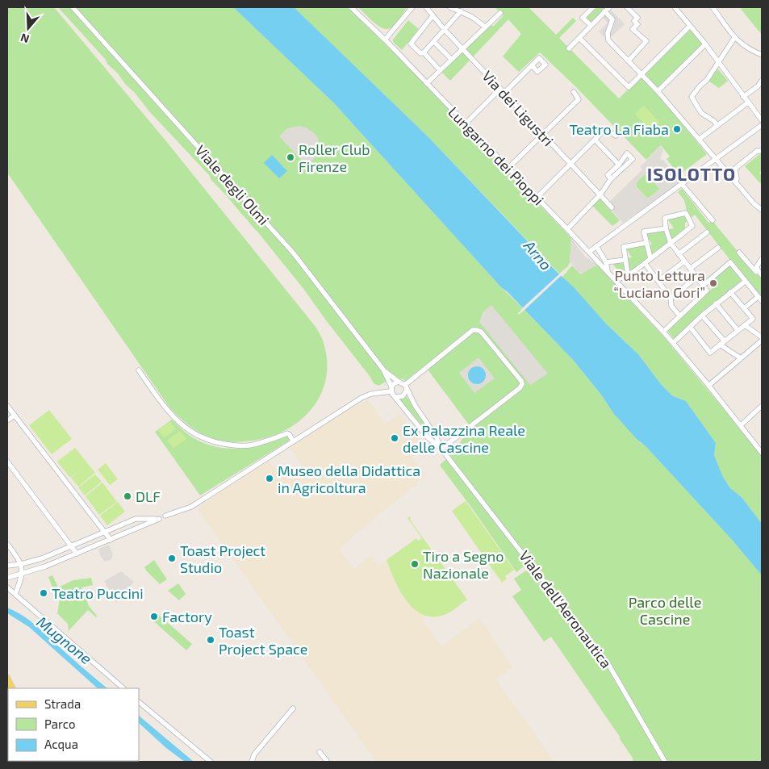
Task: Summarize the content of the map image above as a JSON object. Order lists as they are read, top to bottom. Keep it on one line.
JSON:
{"streets":{"street":["Via dei Ligustri","Lungarno dei Pioppi","Viale degli Olmi","Viale dell'Aeronautica"]},"districts":["ISOLOTTO"],"water":["Arno","Mugnone"],"parks":["Parco delle Cascine"],"places":["Teatro La Fiaba","Roller Club Firenze","Punto Lettura “Luciano Gori”","Ex Palazzina Reale delle Cascine","Museo della Didattica in Agricoltura","DLF","Toast Project Studio","Tiro a Segno Nazionale","Teatro Puccini","Factory","Toast Project Space"],"legend":["Strada","Parco","Acqua"],"north":"bottom"}
